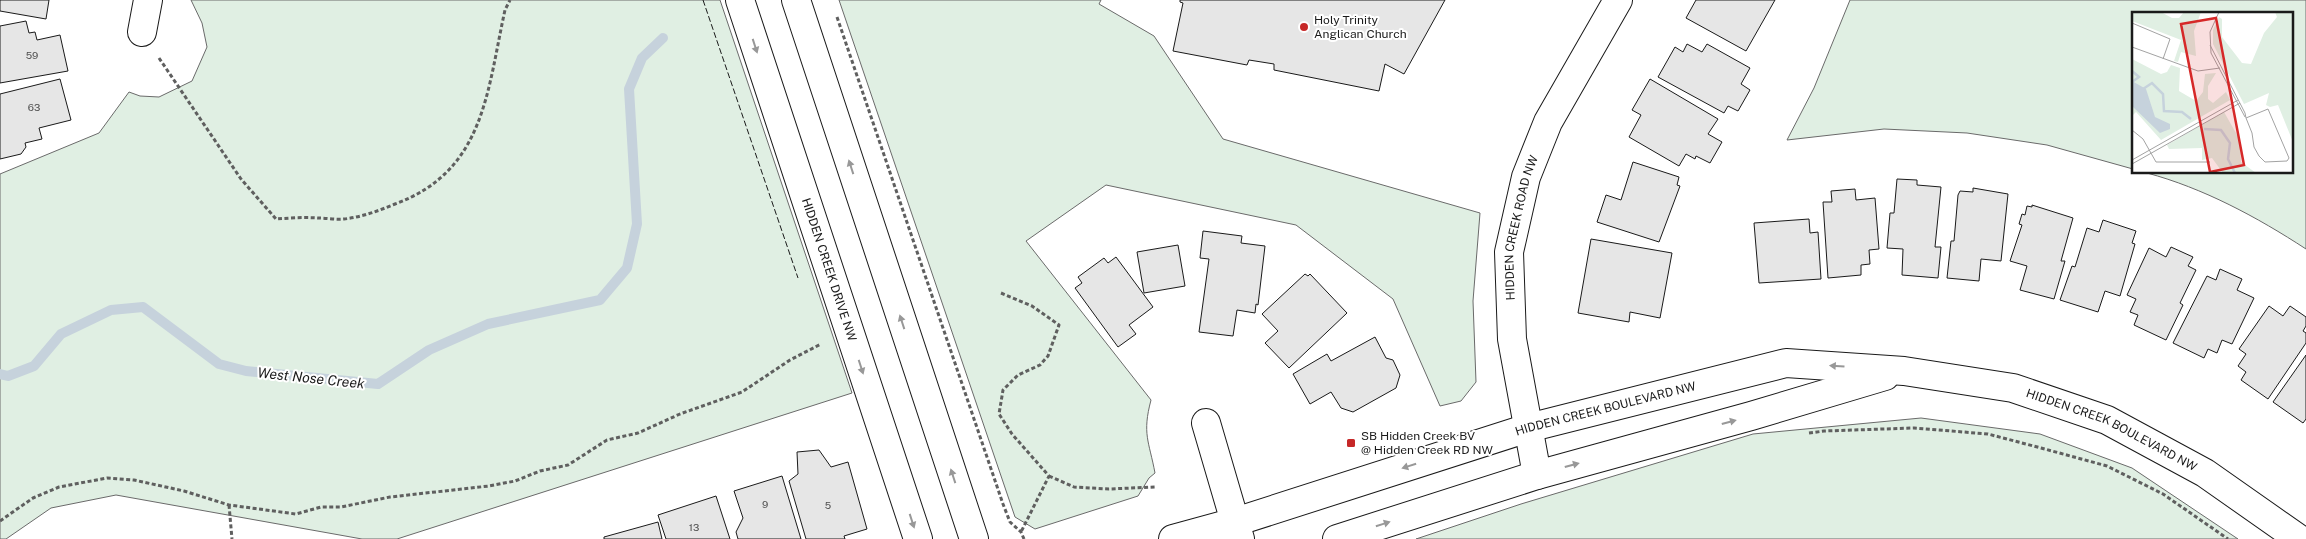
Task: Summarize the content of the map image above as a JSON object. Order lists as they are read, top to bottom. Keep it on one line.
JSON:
{"streets":{"street":["HIDDEN CREEK ROAD NW","HIDDEN CREEK DRIVE NW","HIDDEN CREEK BOULEVARD NW"]},"crossings":[["HIDDEN CREEK ROAD NW","HIDDEN CREEK BOULEVARD NW"]],"water":["West Nose Creek"],"places":{"other":["Holy Trinity Anglican Church"],"transit":["SB Hidden Creek BV @ Hidden Creek RD NW"]},"house_numbers":["59","63","9","5","13"]}
